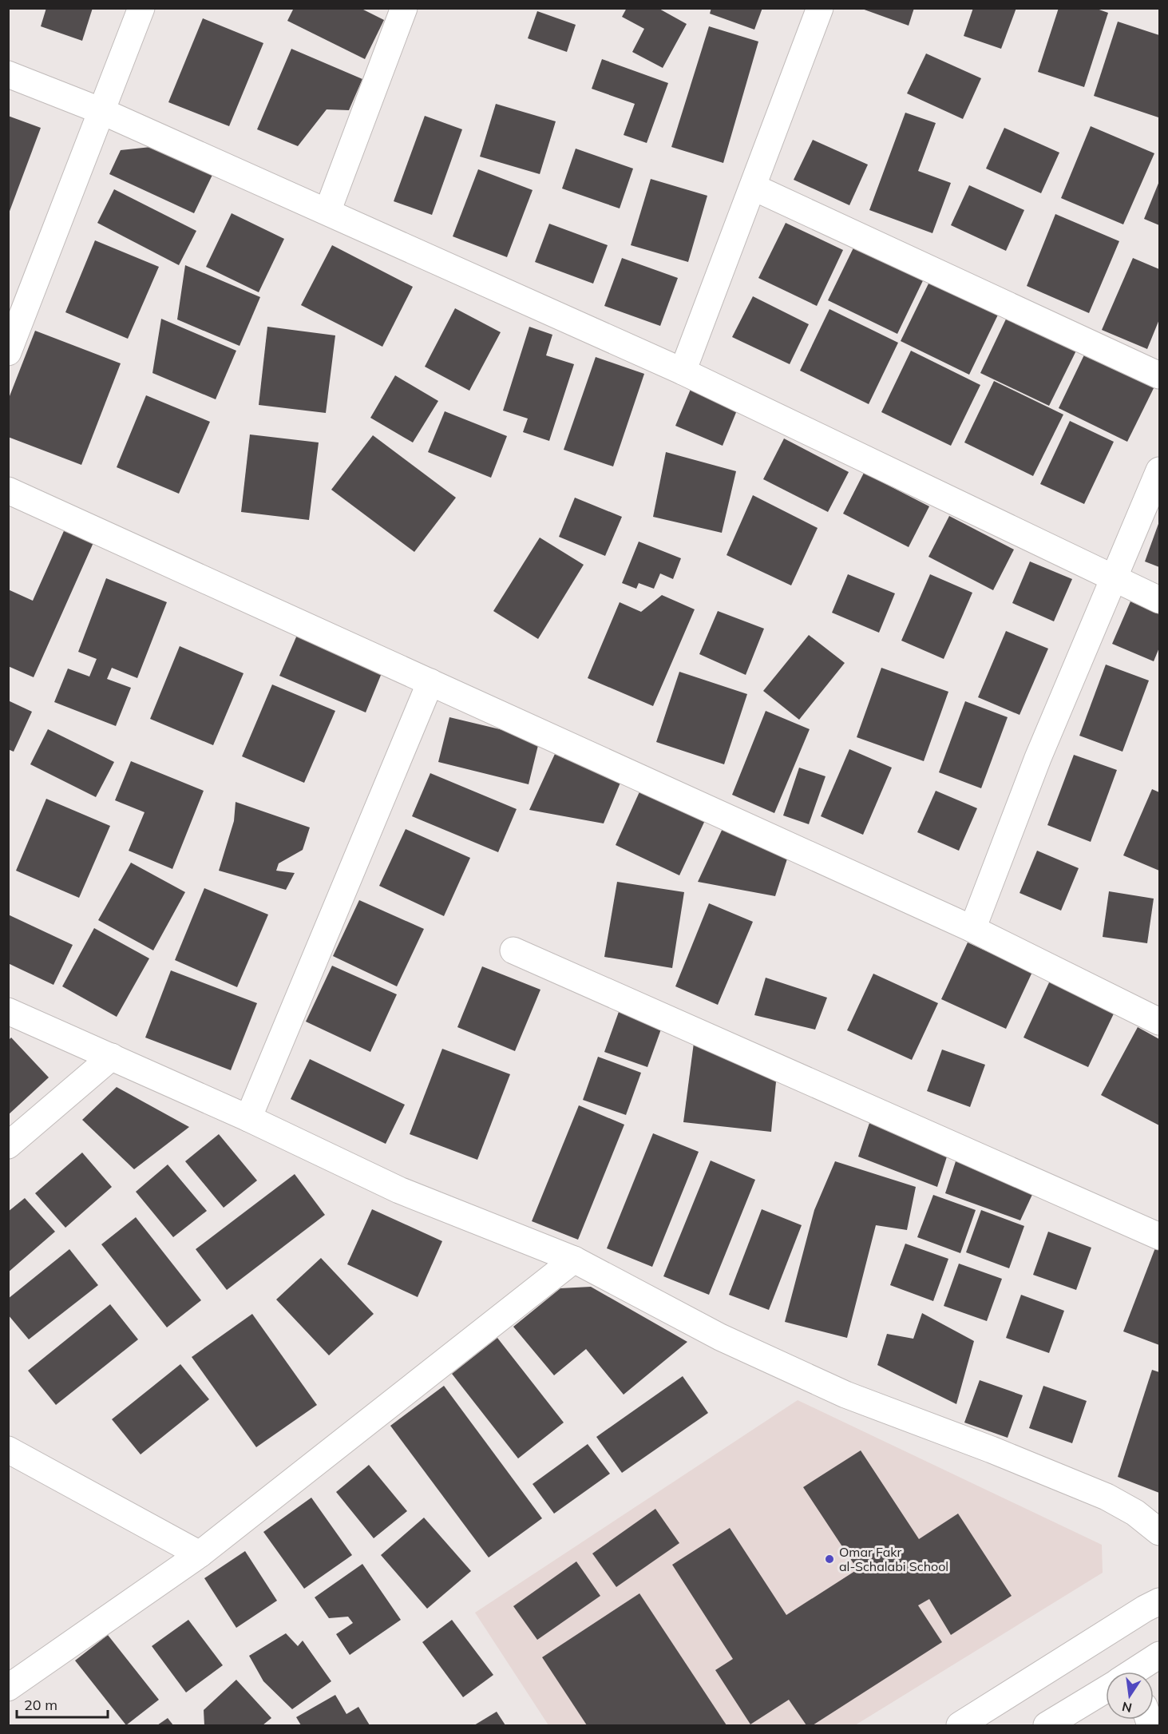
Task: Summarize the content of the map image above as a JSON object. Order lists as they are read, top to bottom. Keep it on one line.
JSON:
{"places":["Omar Fakr al-Schalabi School"],"scale_bar":"20 m","north":"bottom"}
